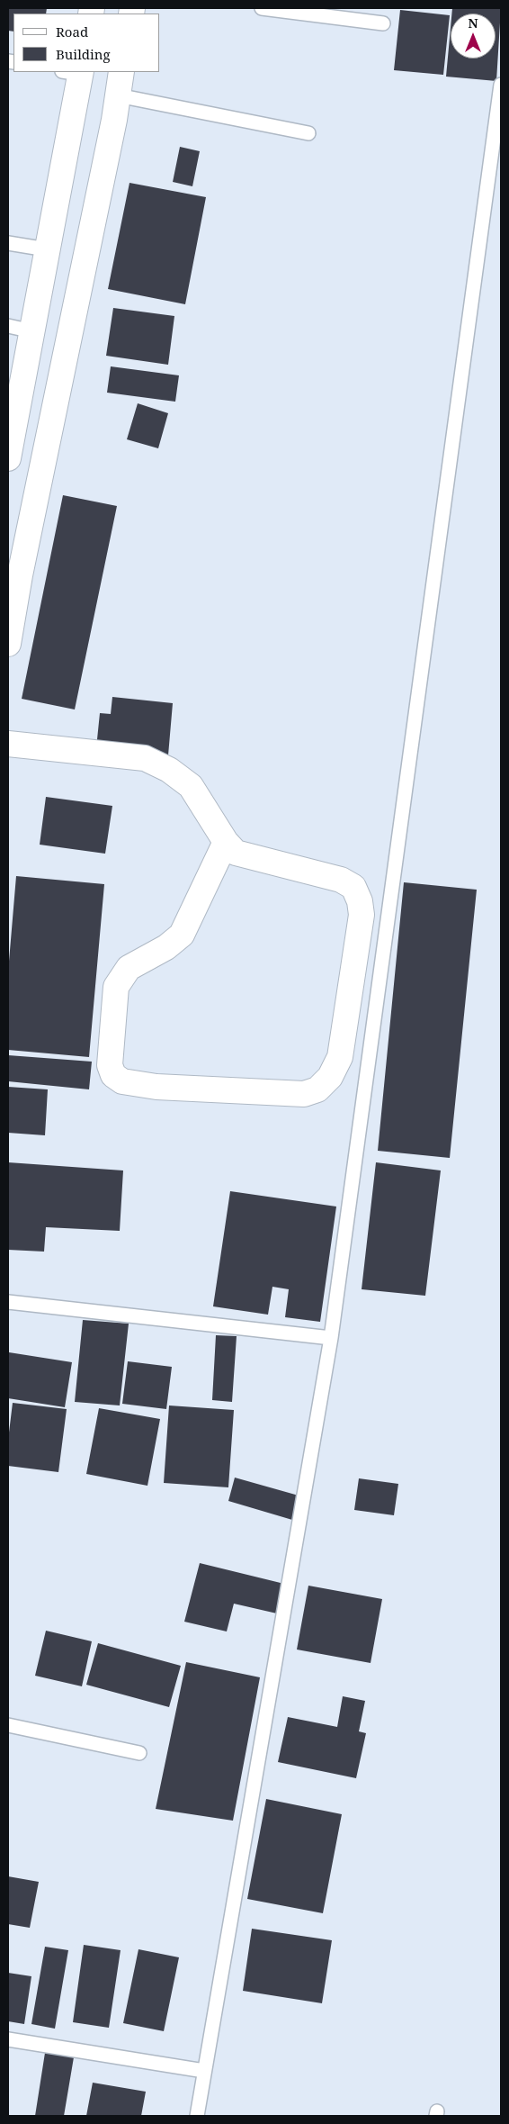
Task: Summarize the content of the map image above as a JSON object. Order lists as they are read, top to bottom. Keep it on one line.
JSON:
{"legend":["Road","Building"],"north":"top"}
